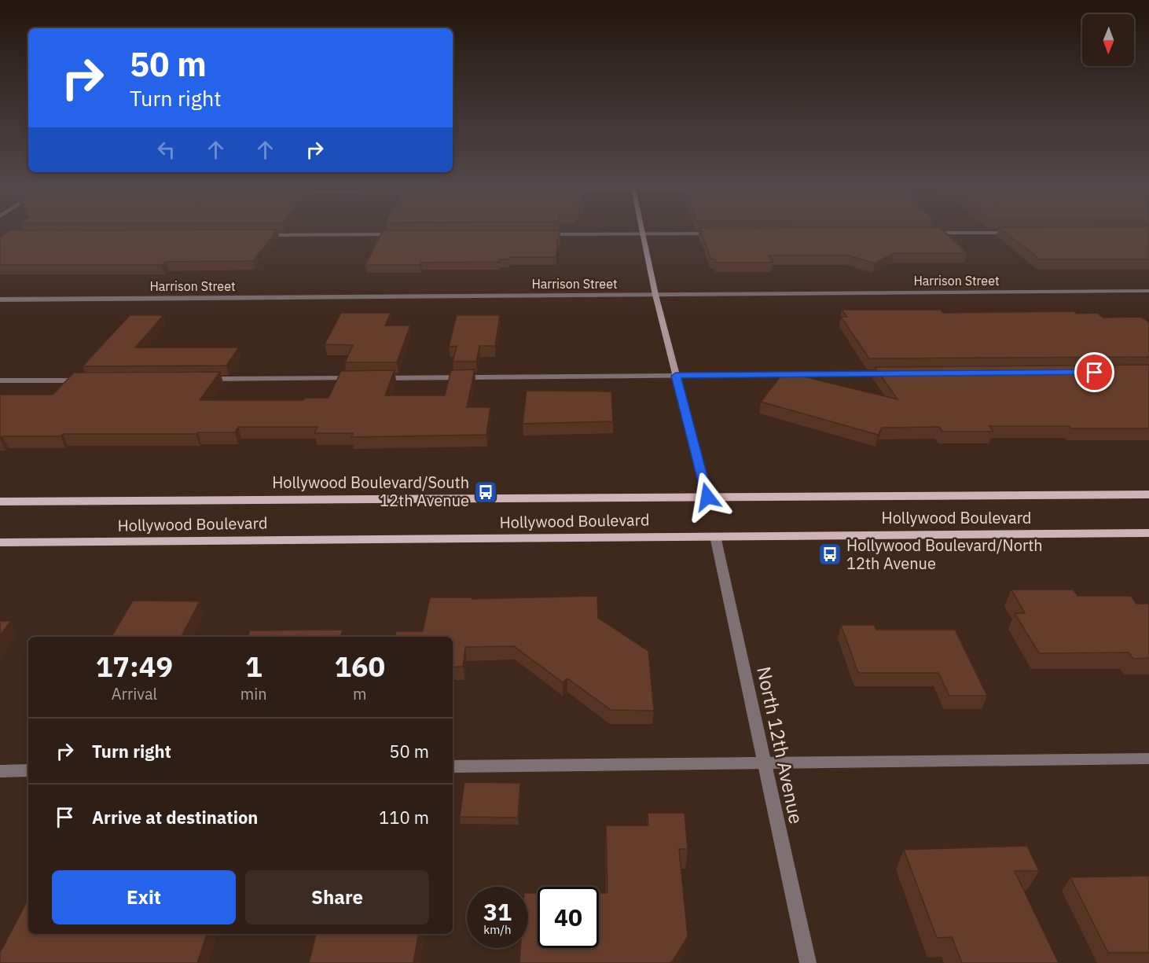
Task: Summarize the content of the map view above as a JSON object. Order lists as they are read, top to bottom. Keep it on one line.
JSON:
{"streets":{"main road":["Hollywood Boulevard"],"street":["Harrison Street","North 12th Avenue"]},"crossings":[["Hollywood Boulevard","North 12th Avenue"]],"places":{"bus stop":["Hollywood Boulevard/South 12th Avenue","Hollywood Boulevard/North 12th Avenue"]},"north":"bottom","page":{"turn":["50 m","Turn right"],"eta":["17:49","Arrival","1","min","160","m"],"list":[{"name":"Turn right","value":"50 m"},{"name":"Arrive at destination","value":"110 m"}],"buttons":["Exit","Share"],"speed":"31 km/h","limit":"40"}}
